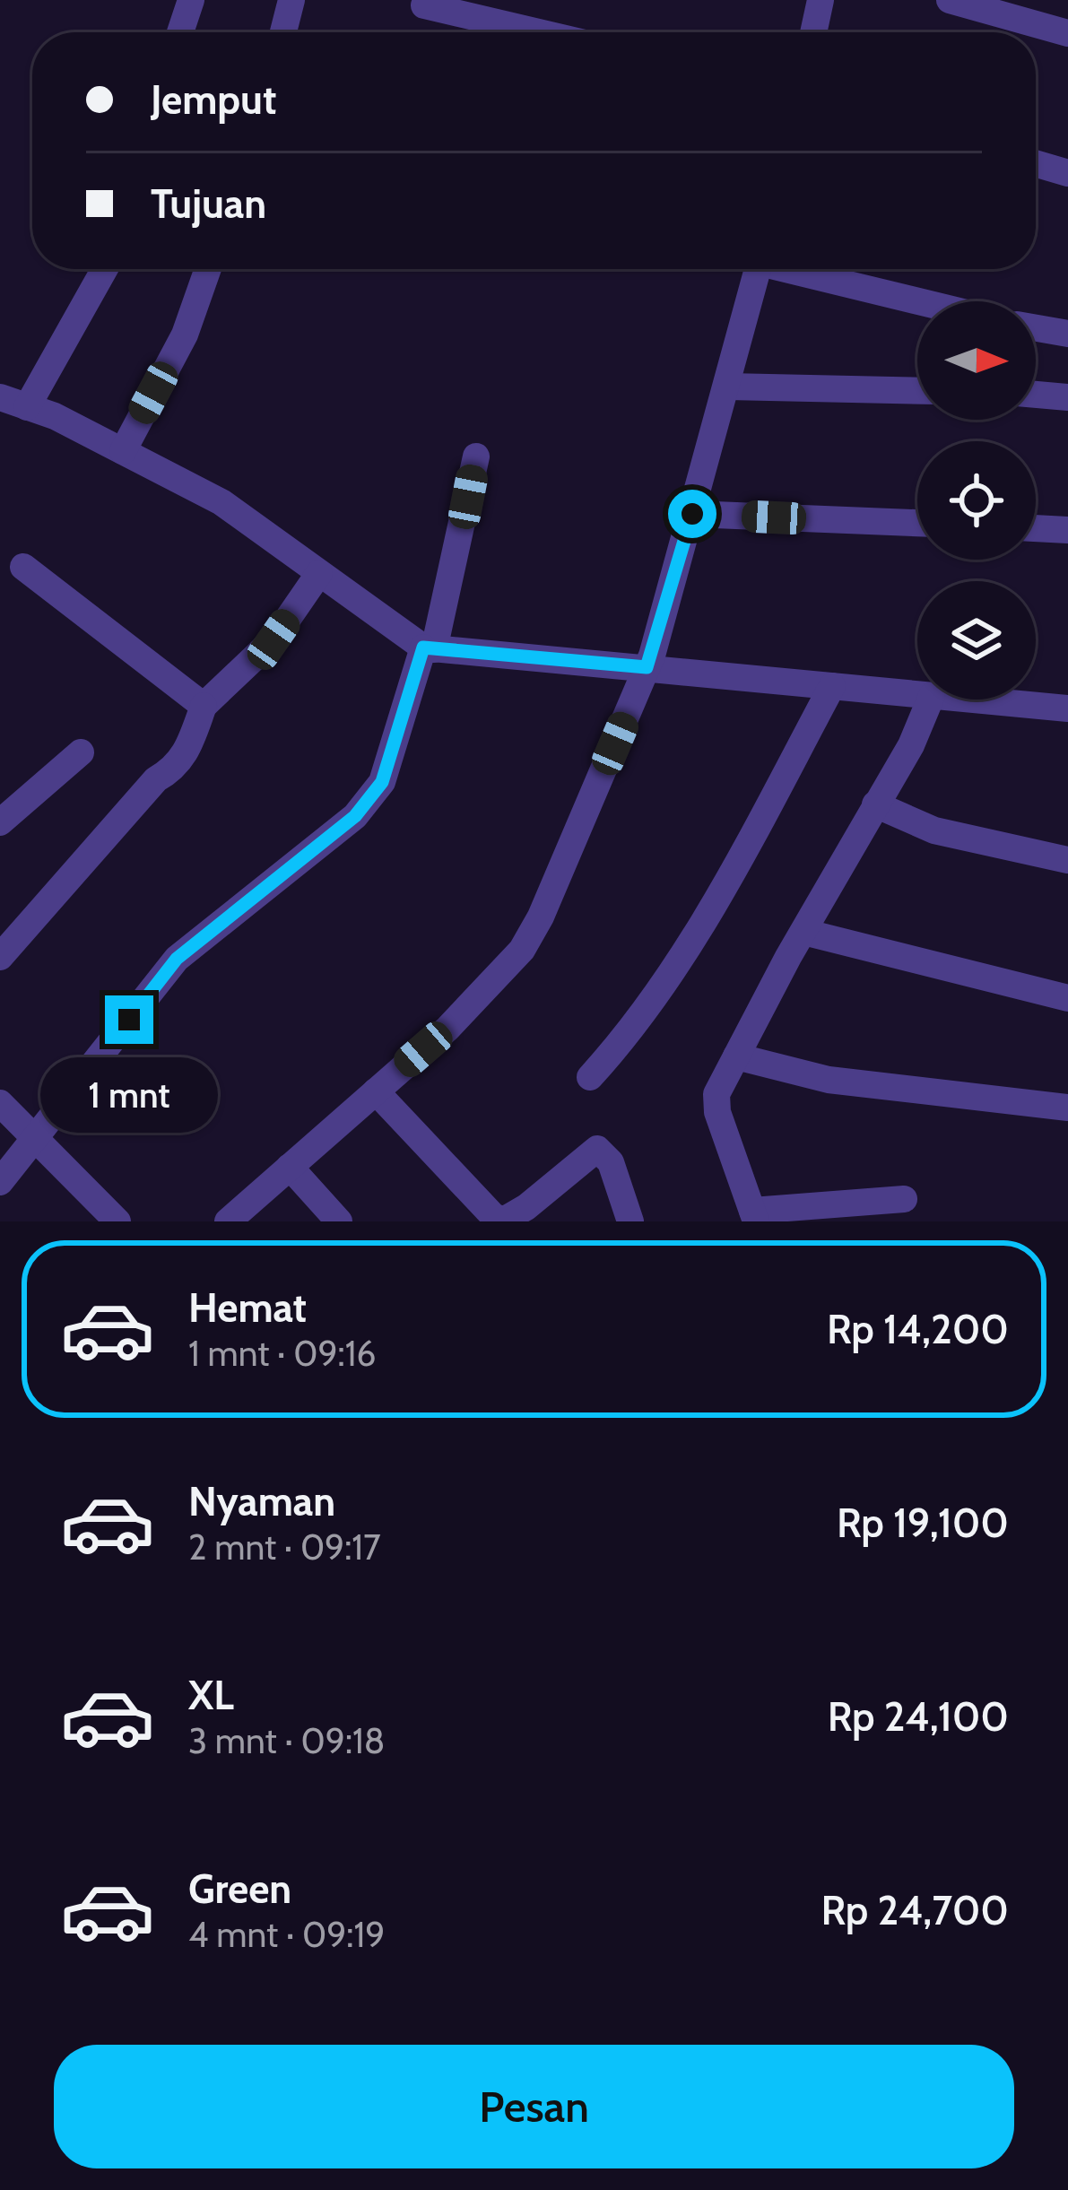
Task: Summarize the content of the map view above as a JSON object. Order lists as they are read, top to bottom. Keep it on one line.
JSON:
{"north":"right","page":{"banner":["Jemput","Tujuan"],"bubble":"1 mnt","list":[{"name":"Hemat","note":"1 mnt · 09:16","value":"Rp 14,200"},{"name":"Nyaman","note":"2 mnt · 09:17","value":"Rp 19,100"},{"name":"XL","note":"3 mnt · 09:18","value":"Rp 24,100"},{"name":"Green","note":"4 mnt · 09:19","value":"Rp 24,700"}],"buttons":"Pesan"}}
